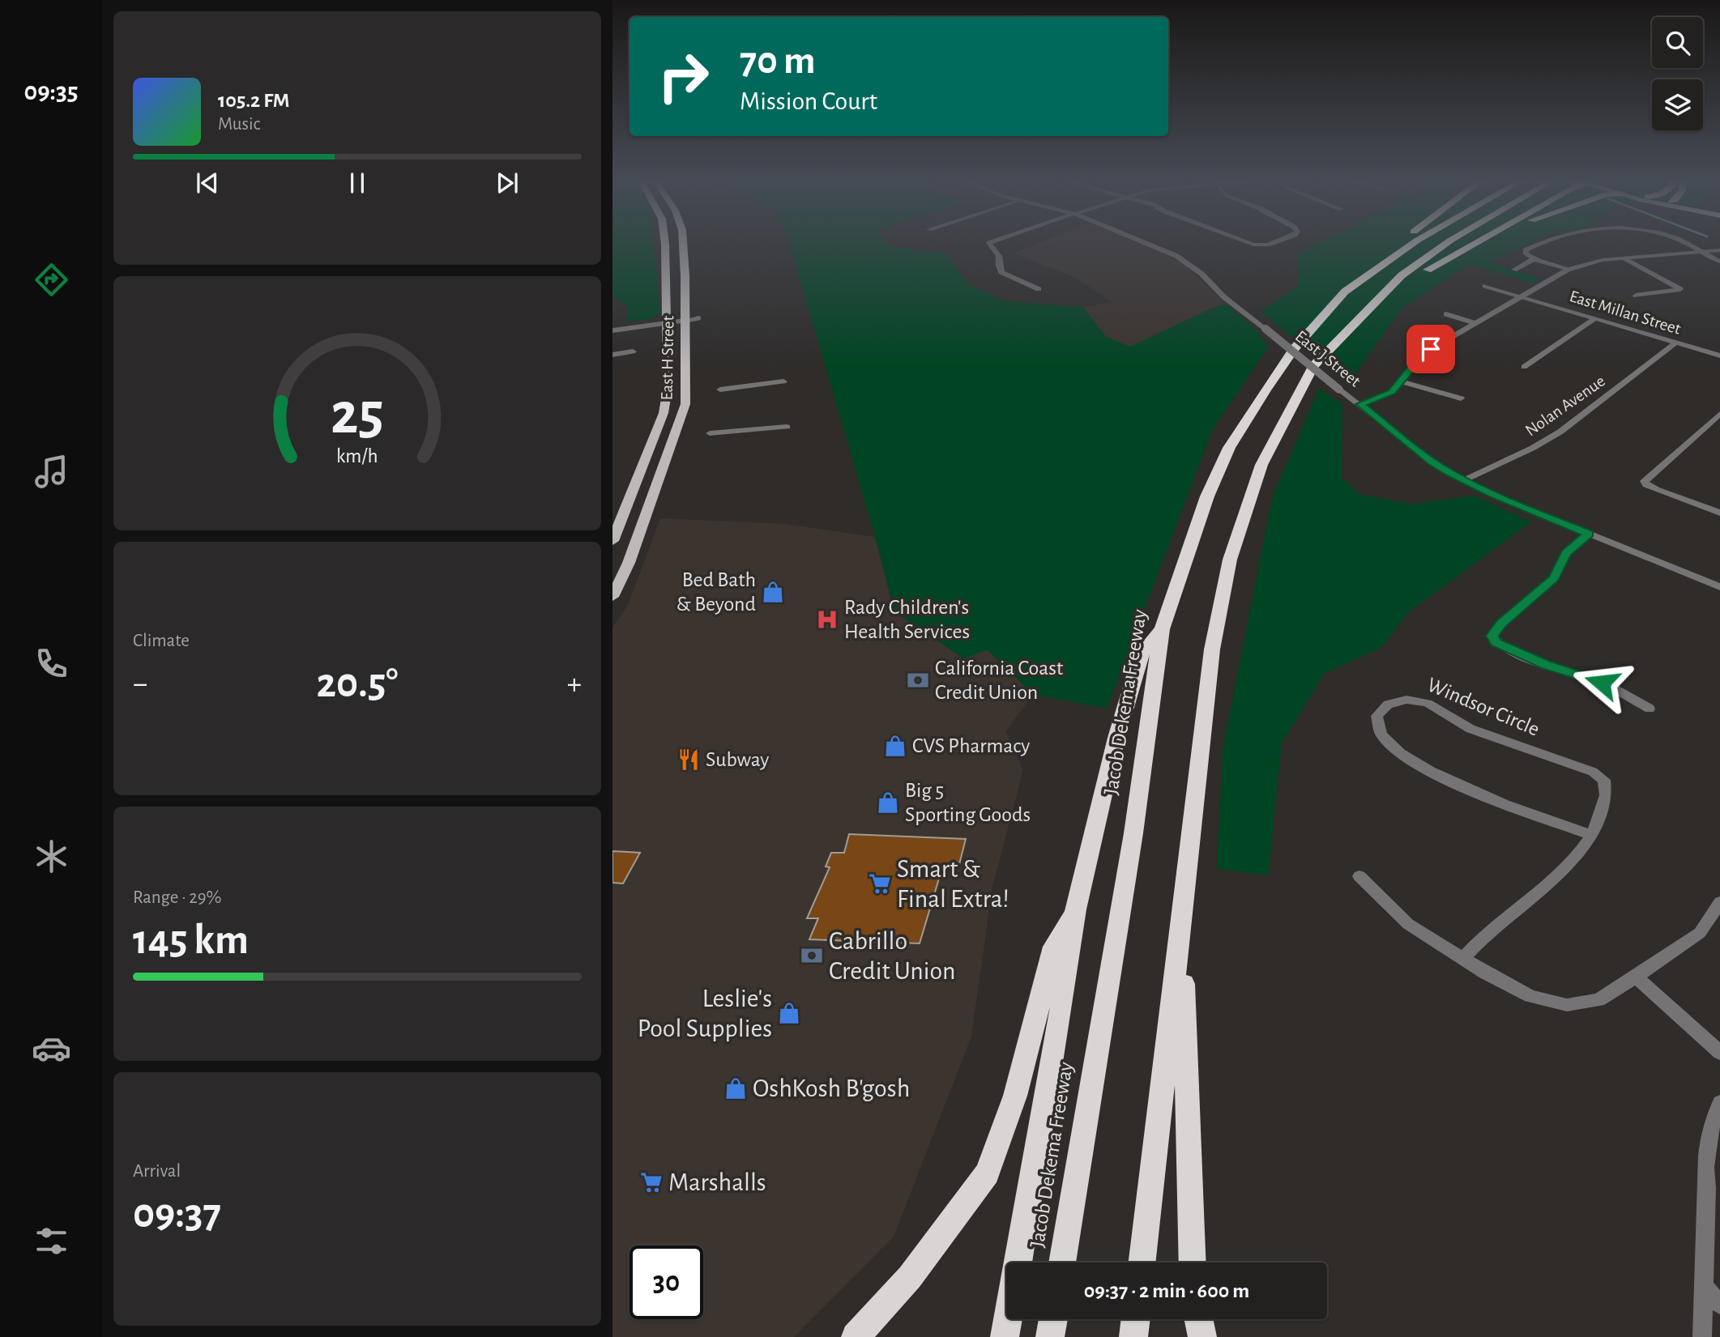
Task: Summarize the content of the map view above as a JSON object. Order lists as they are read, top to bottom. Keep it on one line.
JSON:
{"streets":{"highway":["Jacob Dekema Freeway"],"main road":["East H Street"],"street":["East Millan Street","East J Street","Nolan Avenue","Windsor Circle"]},"crossings":[["East Millan Street","Nolan Avenue"],["East J Street","Nolan Avenue"]],"places":{"shop":["Bed Bath & Beyond","CVS Pharmacy","Big 5 Sporting Goods","Leslie's Pool Supplies","OshKosh B'gosh"],"hospital":["Rady Children's Health Services"],"bank":["California Coast Credit Union","Cabrillo Credit Union"],"restaurant":["Subway"],"supermarket":["Smart & Final Extra!","Marshalls"]},"page":{"tabs":"09:35","turn":["70 m","Mission Court"],"song":["105.2 FM","Music"],"tile":["Climate",["Range · 29%","145 km"],["Arrival","09:37"]],"heat":["−","20.5°","+"],"limit":"30","trip":"09:37 · 2 min · 600 m","gauge":["25","km/h"]}}
